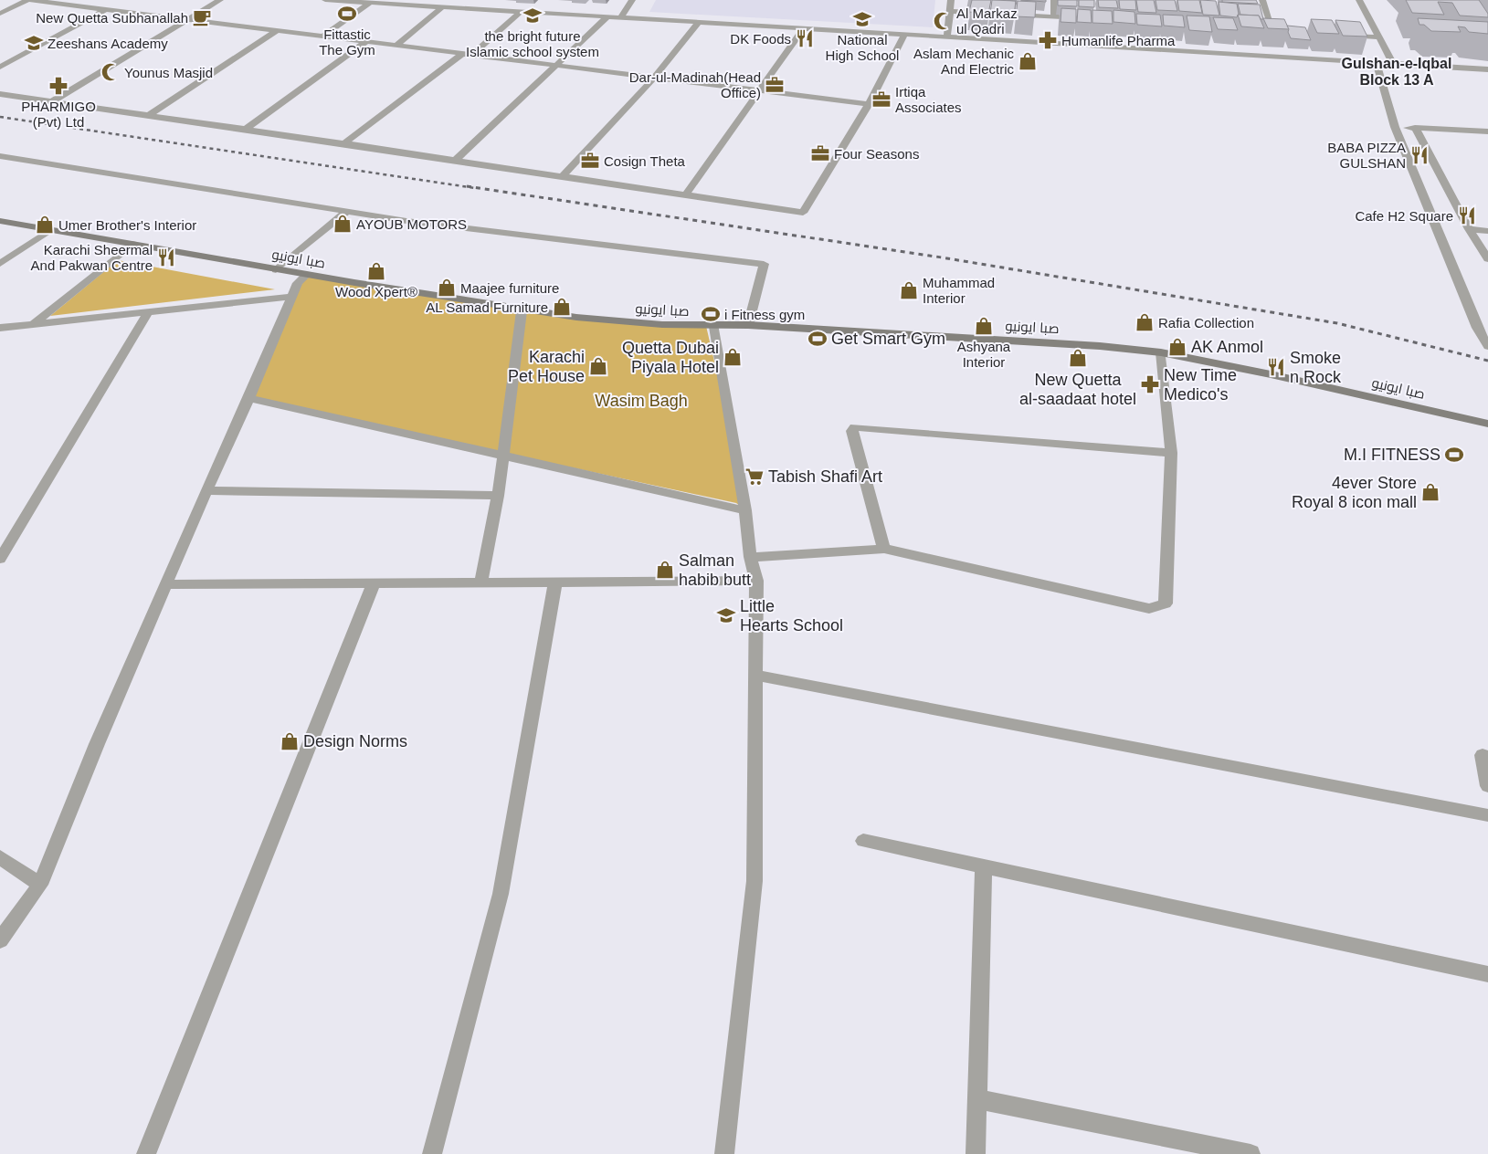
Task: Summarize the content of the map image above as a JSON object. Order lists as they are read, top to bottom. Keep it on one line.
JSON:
{"streets":{"main road":["صبا ایونیو"]},"districts":["Gulshan-e-Iqbal Block 13 A"],"parks":["Wasim Bagh"],"places":{"sports":["Fittastic The Gym","i Fitness gym","Get Smart Gym","M.I FITNESS"],"school or university":["the bright future Islamic school system","National High School","Zeeshans Academy","Little Hearts School"],"cafe":["New Quetta Subhanallah"],"mosque":["Al Markaz ul Qadri","Younus Masjid"],"restaurant":["DK Foods","BABA PIZZA GULSHAN","Cafe H2 Square","Karachi Sheermal And Pakwan Centre","Smoke n Rock"],"pharmacy":["Humanlife Pharma","PHARMIGO (Pvt) Ltd","New Time Medico's"],"shop":["Aslam Mechanic And Electric","AYOUB MOTORS","Umer Brother's Interior","Wood Xpert®","Maajee furniture","Muhammad Interior","AL Samad Furniture","Rafia Collection","Ashyana Interior","AK Anmol","Quetta Dubai Piyala Hotel","New Quetta al-saadaat hotel","Karachi Pet House","4ever Store Royal 8 icon mall","Salman habib butt","Design Norms"],"office":["Dar-ul-Madinah(Head Office)","Irtiqa Associates","Four Seasons","Cosign Theta"],"supermarket":["Tabish Shafi Art"]}}
